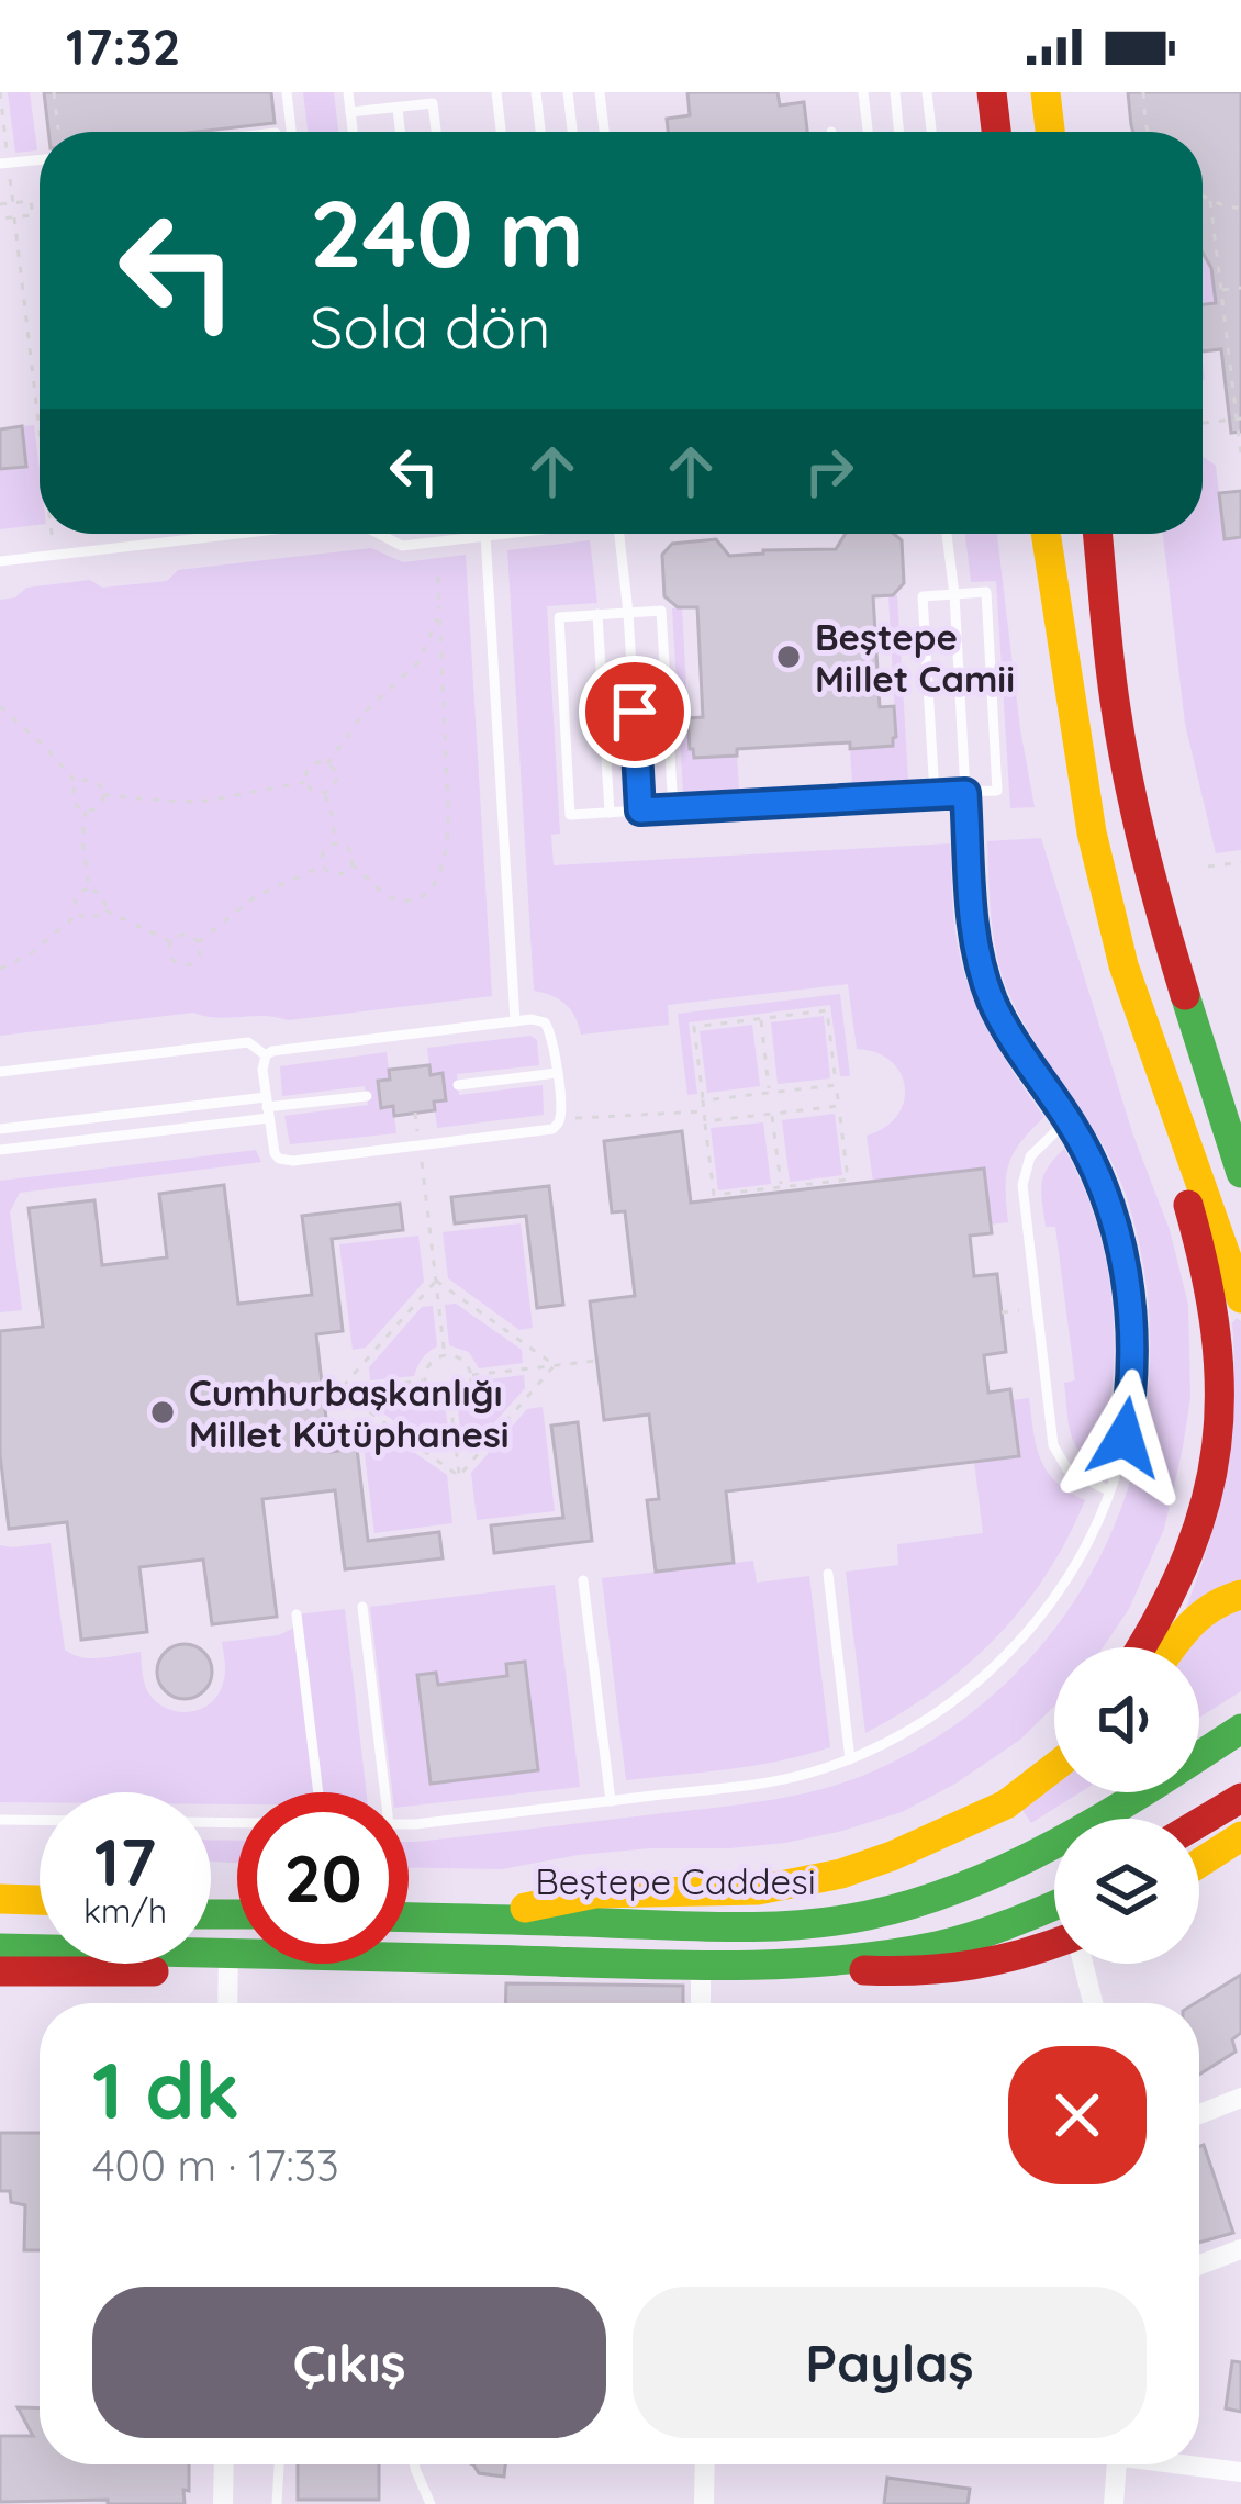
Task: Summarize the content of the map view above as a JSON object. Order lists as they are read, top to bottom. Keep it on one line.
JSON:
{"streets":{"main road":["Beştepe Caddesi"]},"places":["Beştepe Millet Camii","Cumhurbaşkanlığı Millet Kütüphanesi"],"page":{"status":"17:32","turn":["240 m","Sola dön"],"speed":"17 km/h","limit":"20","heading":["1 dk","400 m · 17:33"],"buttons":["Çıkış","Paylaş"]}}
